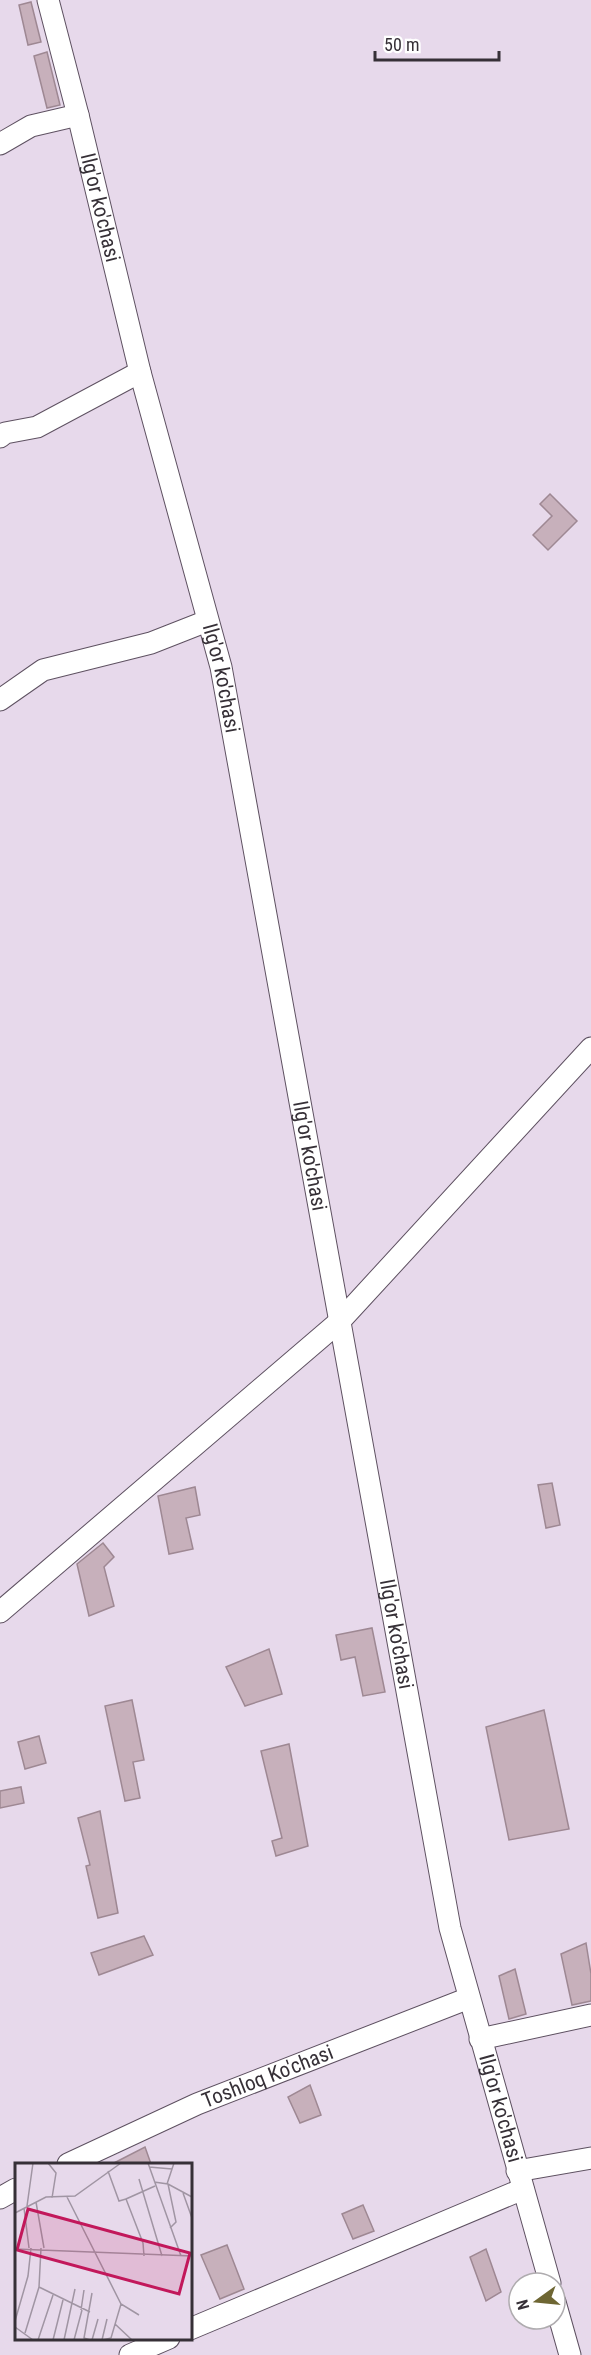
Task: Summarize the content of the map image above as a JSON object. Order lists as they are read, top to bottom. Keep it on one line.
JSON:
{"streets":{"street":["Ilg'or ko'chasi","Toshloq Ko'chasi"]},"crossings":[["Ilg'or ko'chasi","Toshloq Ko'chasi"]],"scale_bar":"50 m","north":"left"}
